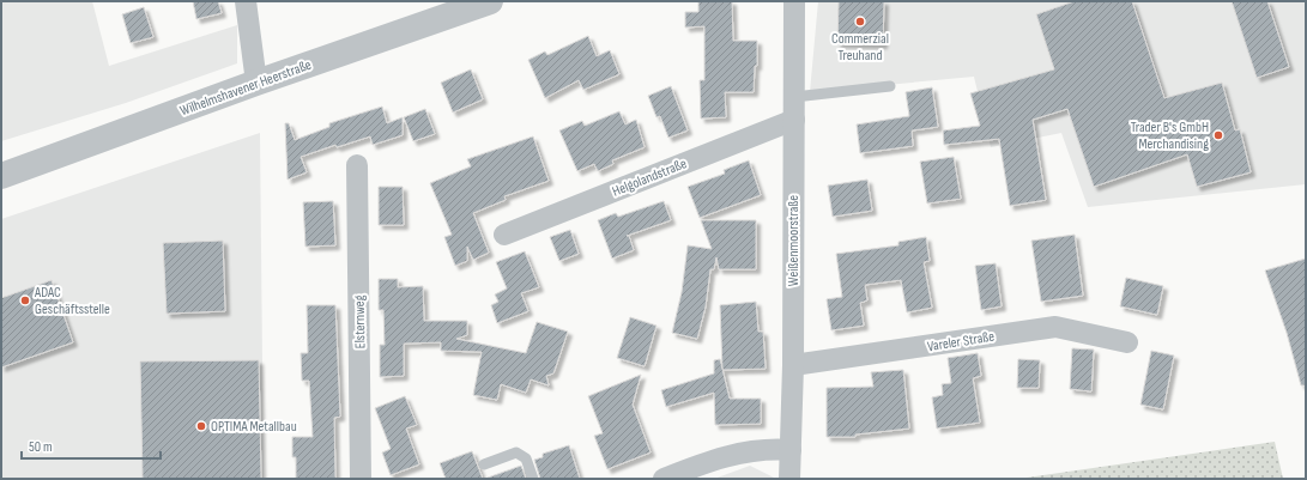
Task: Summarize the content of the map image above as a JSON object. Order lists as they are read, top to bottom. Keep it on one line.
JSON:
{"streets":{"street":["Wilhelmshavener Heerstraße","Helgolandstraße","Weißenmoorstraße","Elsternweg","Vareler Straße"]},"crossings":[["Helgolandstraße","Weißenmoorstraße"],["Weißenmoorstraße","Vareler Straße"]],"places":["Commerzial Treuhand","Trader B's GmbH Merchandising","ADAC Geschäftsstelle","OPTIMA Metallbau"],"scale_bar":"50 m"}
